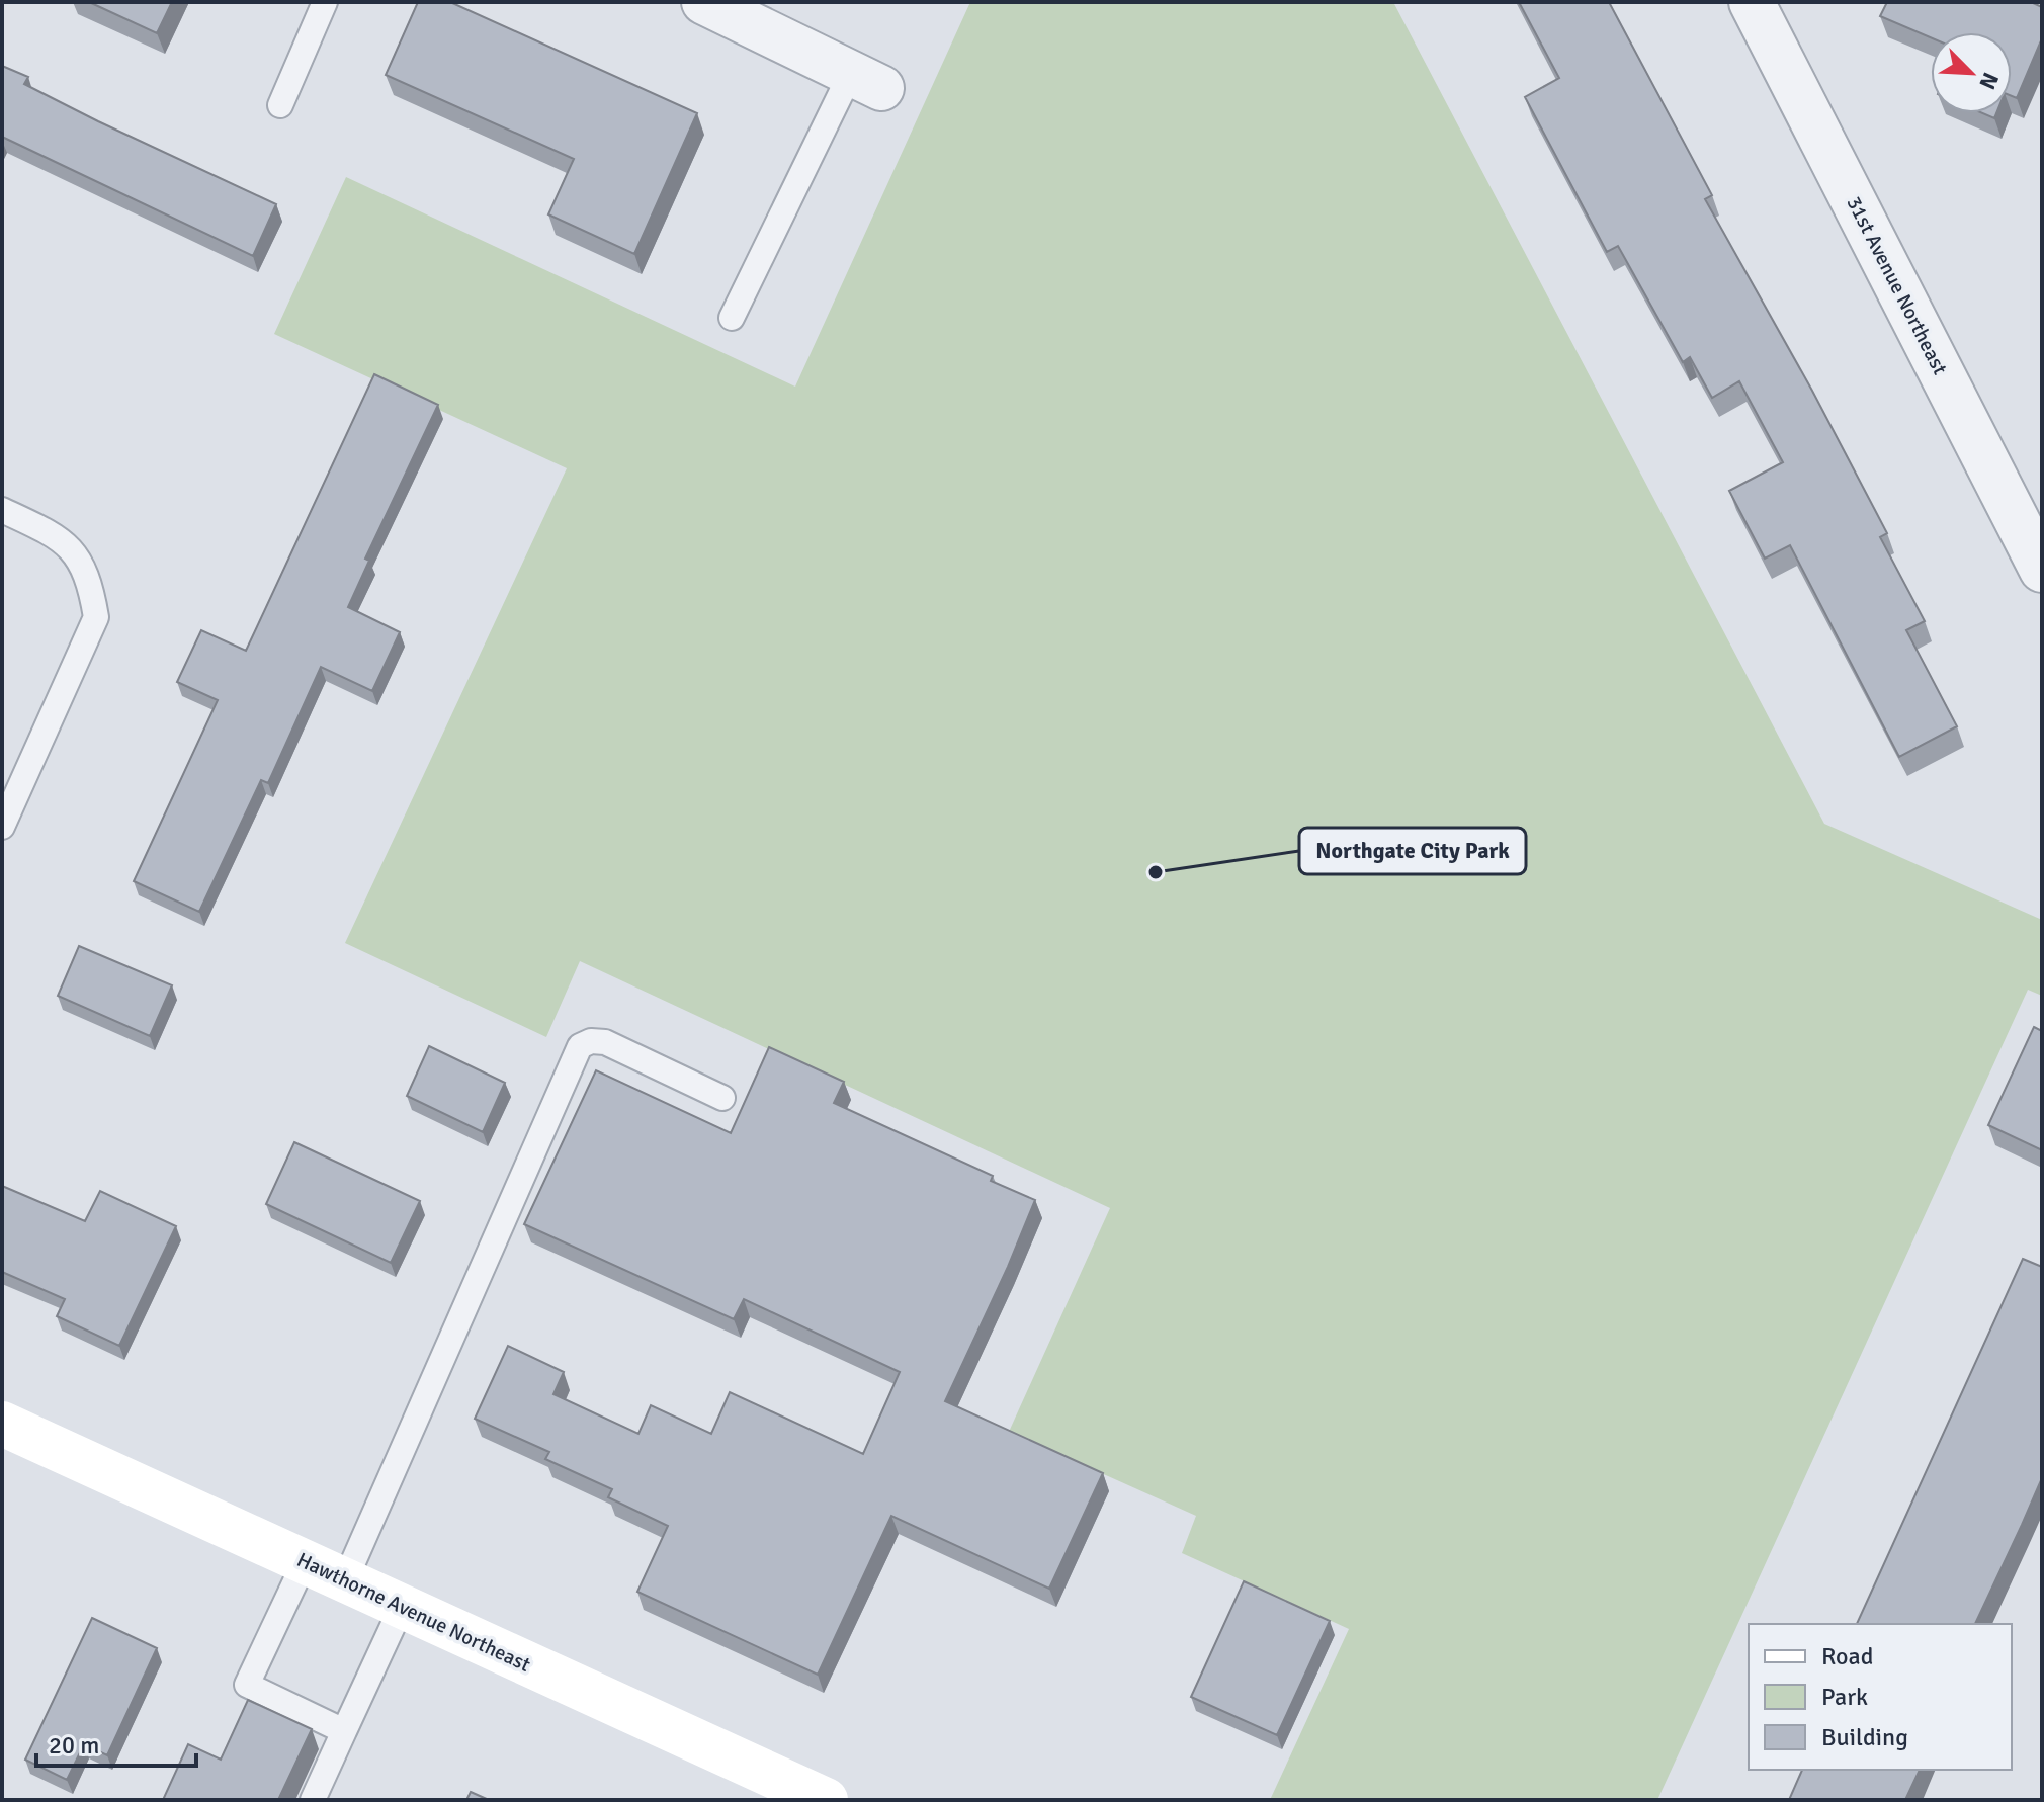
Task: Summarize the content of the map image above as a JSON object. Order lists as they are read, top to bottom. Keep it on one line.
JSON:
{"streets":{"main road":["Hawthorne Avenue Northeast"],"street":["31st Avenue Northeast"]},"places":["Northgate City Park"],"legend":["Road","Park","Building"],"scale_bar":"20 m","north":"bottom right"}
